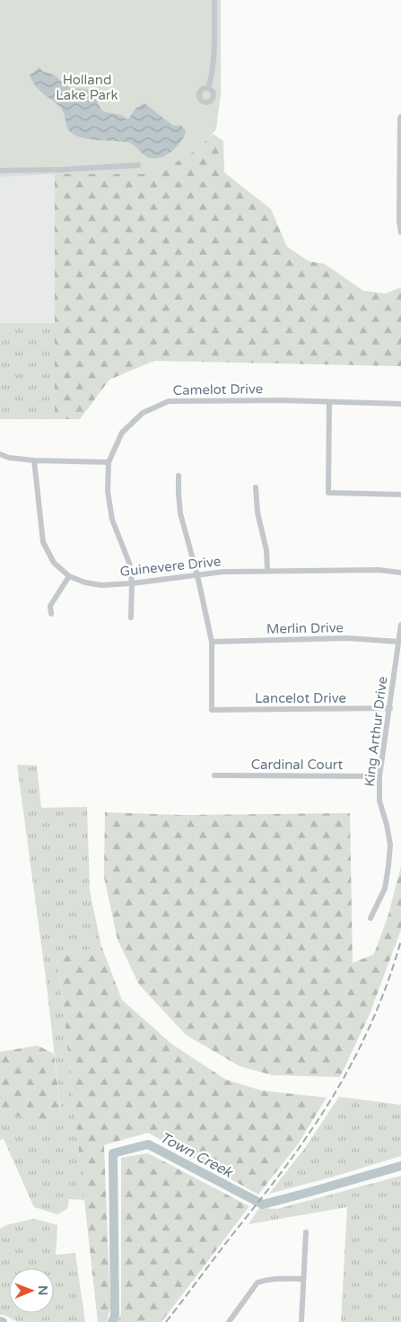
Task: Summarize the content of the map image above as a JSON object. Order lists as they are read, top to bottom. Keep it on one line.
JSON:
{"streets":{"street":["Camelot Drive","Guinevere Drive","Merlin Drive","Lancelot Drive","King Arthur Drive","Cardinal Court"]},"crossings":[["Camelot Drive","Guinevere Drive"],["Merlin Drive","Lancelot Drive"],["Merlin Drive","King Arthur Drive"],["Lancelot Drive","King Arthur Drive"],["King Arthur Drive","Cardinal Court"]],"water":["Town Creek"],"parks":["Holland Lake Park"],"north":"right"}
